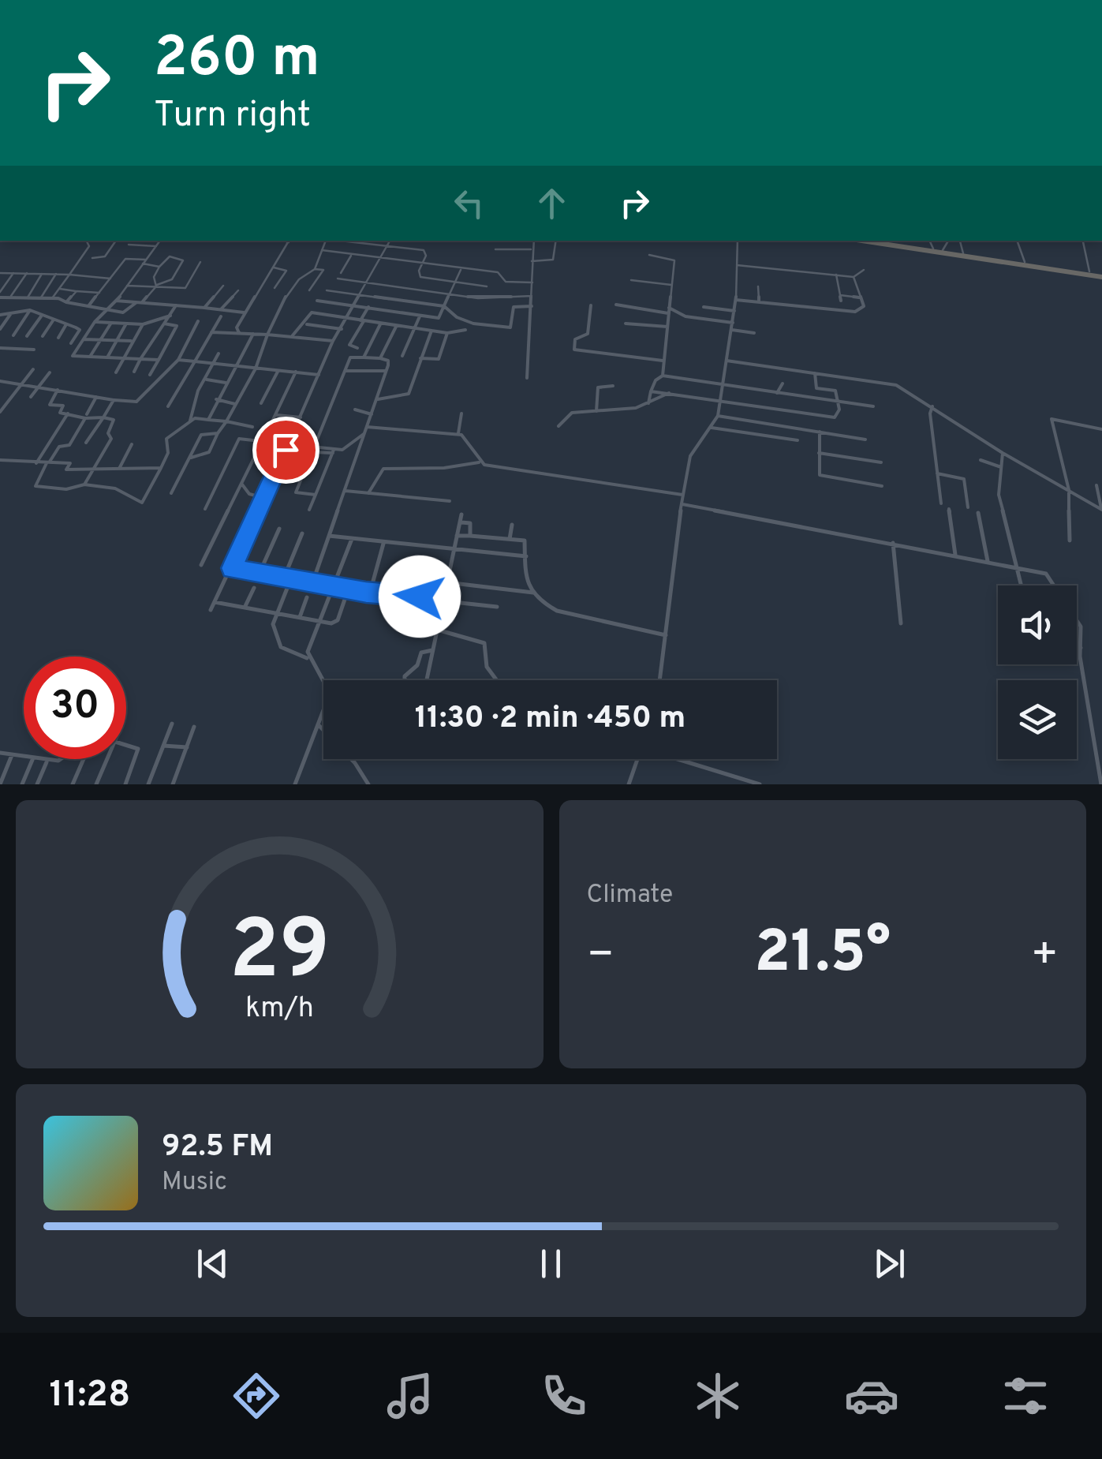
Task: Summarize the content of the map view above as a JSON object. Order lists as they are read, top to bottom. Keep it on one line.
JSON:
{"page":{"turn":["260 m","Turn right"],"limit":"30","trip":"11:30 · 2 min · 450 m","tile":"Climate","heat":["−","21.5°","+"],"song":["92.5 FM","Music"],"tabs":"11:28","gauge":["29","km/h"]}}
